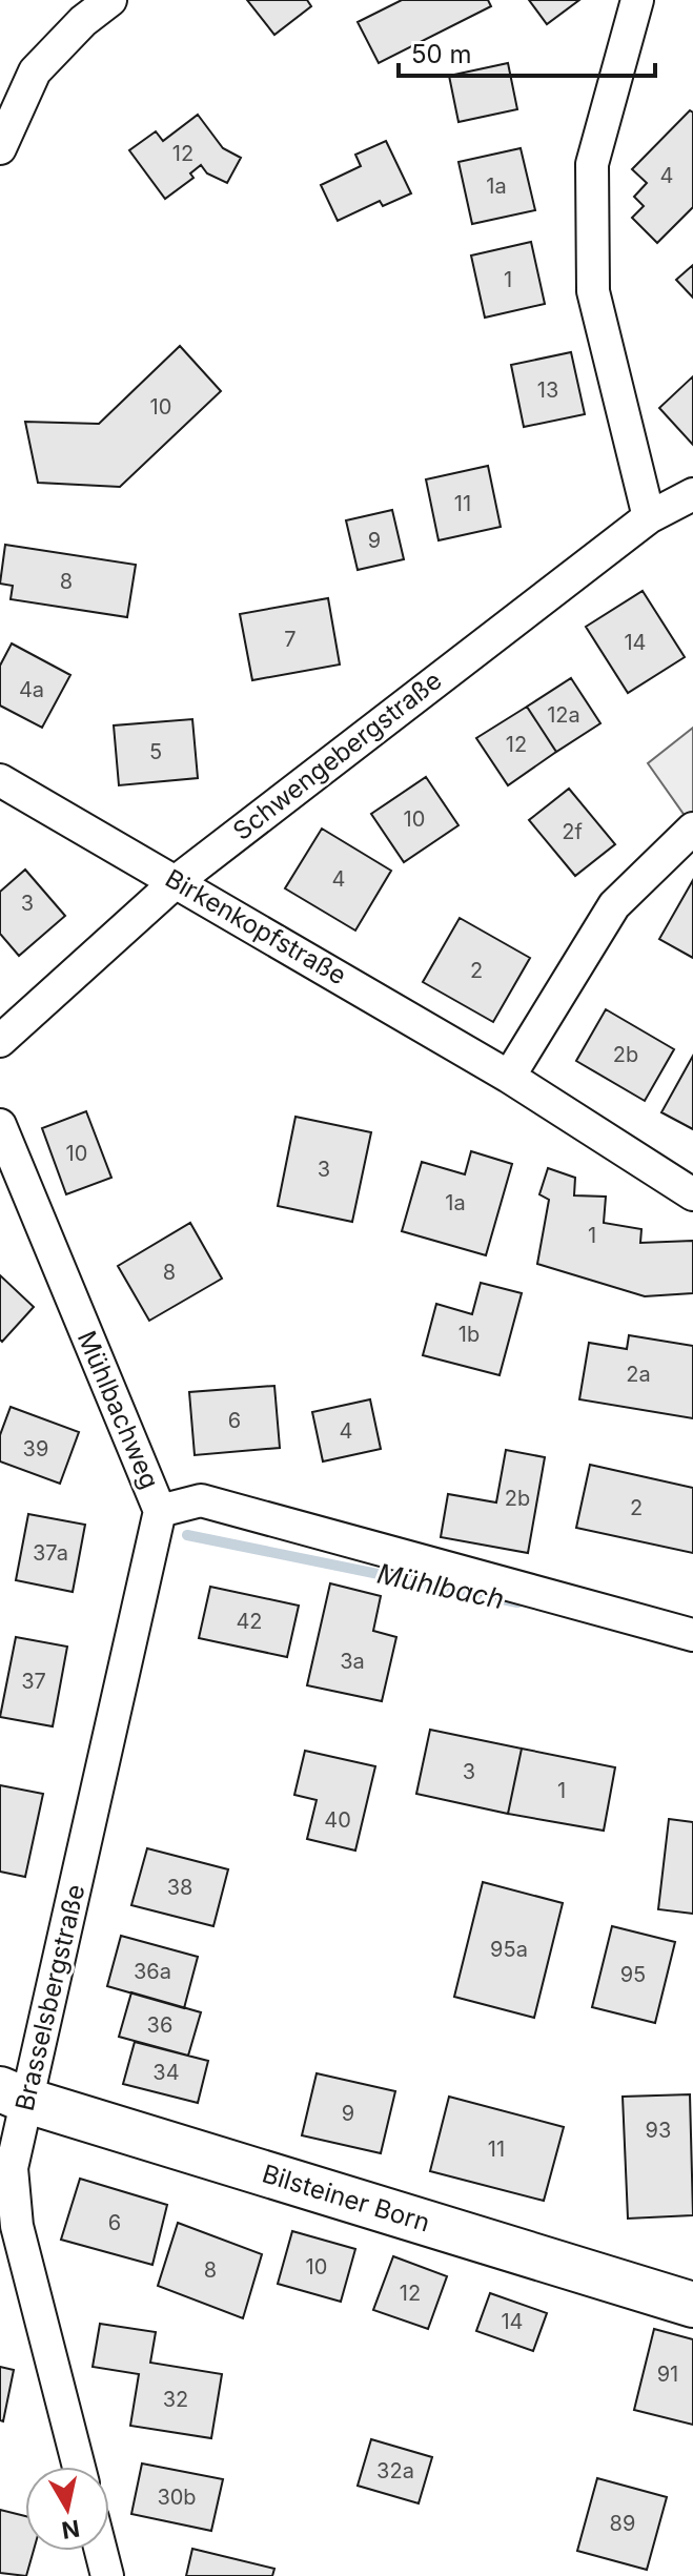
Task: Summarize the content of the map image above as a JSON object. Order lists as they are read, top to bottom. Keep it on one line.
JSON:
{"streets":{"street":["Schwengebergstraße","Birkenkopfstraße","Mühlbachweg","Brasselsbergstraße","Bilsteiner Born"]},"crossings":[["Schwengebergstraße","Birkenkopfstraße"],["Mühlbachweg","Brasselsbergstraße"],["Brasselsbergstraße","Bilsteiner Born"]],"water":["Mühlbach"],"house_numbers":["12","4","1a","1","13","10","11","9","8","7","14","4a","12a","12","5","10","2f","4","3","2","2b","10","3","1a","1","8","1b","2a","6","4","39","2b","2","37a","42","3a","37","3","1","40","38","95a","36a","95","36","34","9","93","11","6","10","8","12","14","91","32","32a","30b","89"],"scale_bar":"50 m","north":"bottom"}
